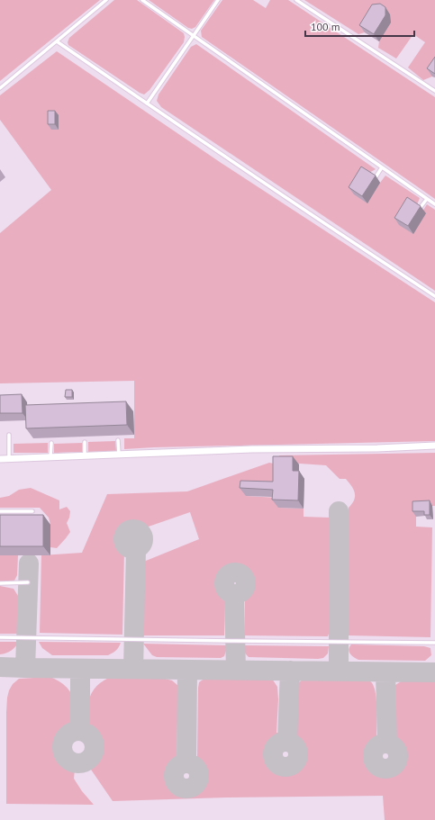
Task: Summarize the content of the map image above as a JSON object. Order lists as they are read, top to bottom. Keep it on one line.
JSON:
{"scale_bar":"100 m"}
